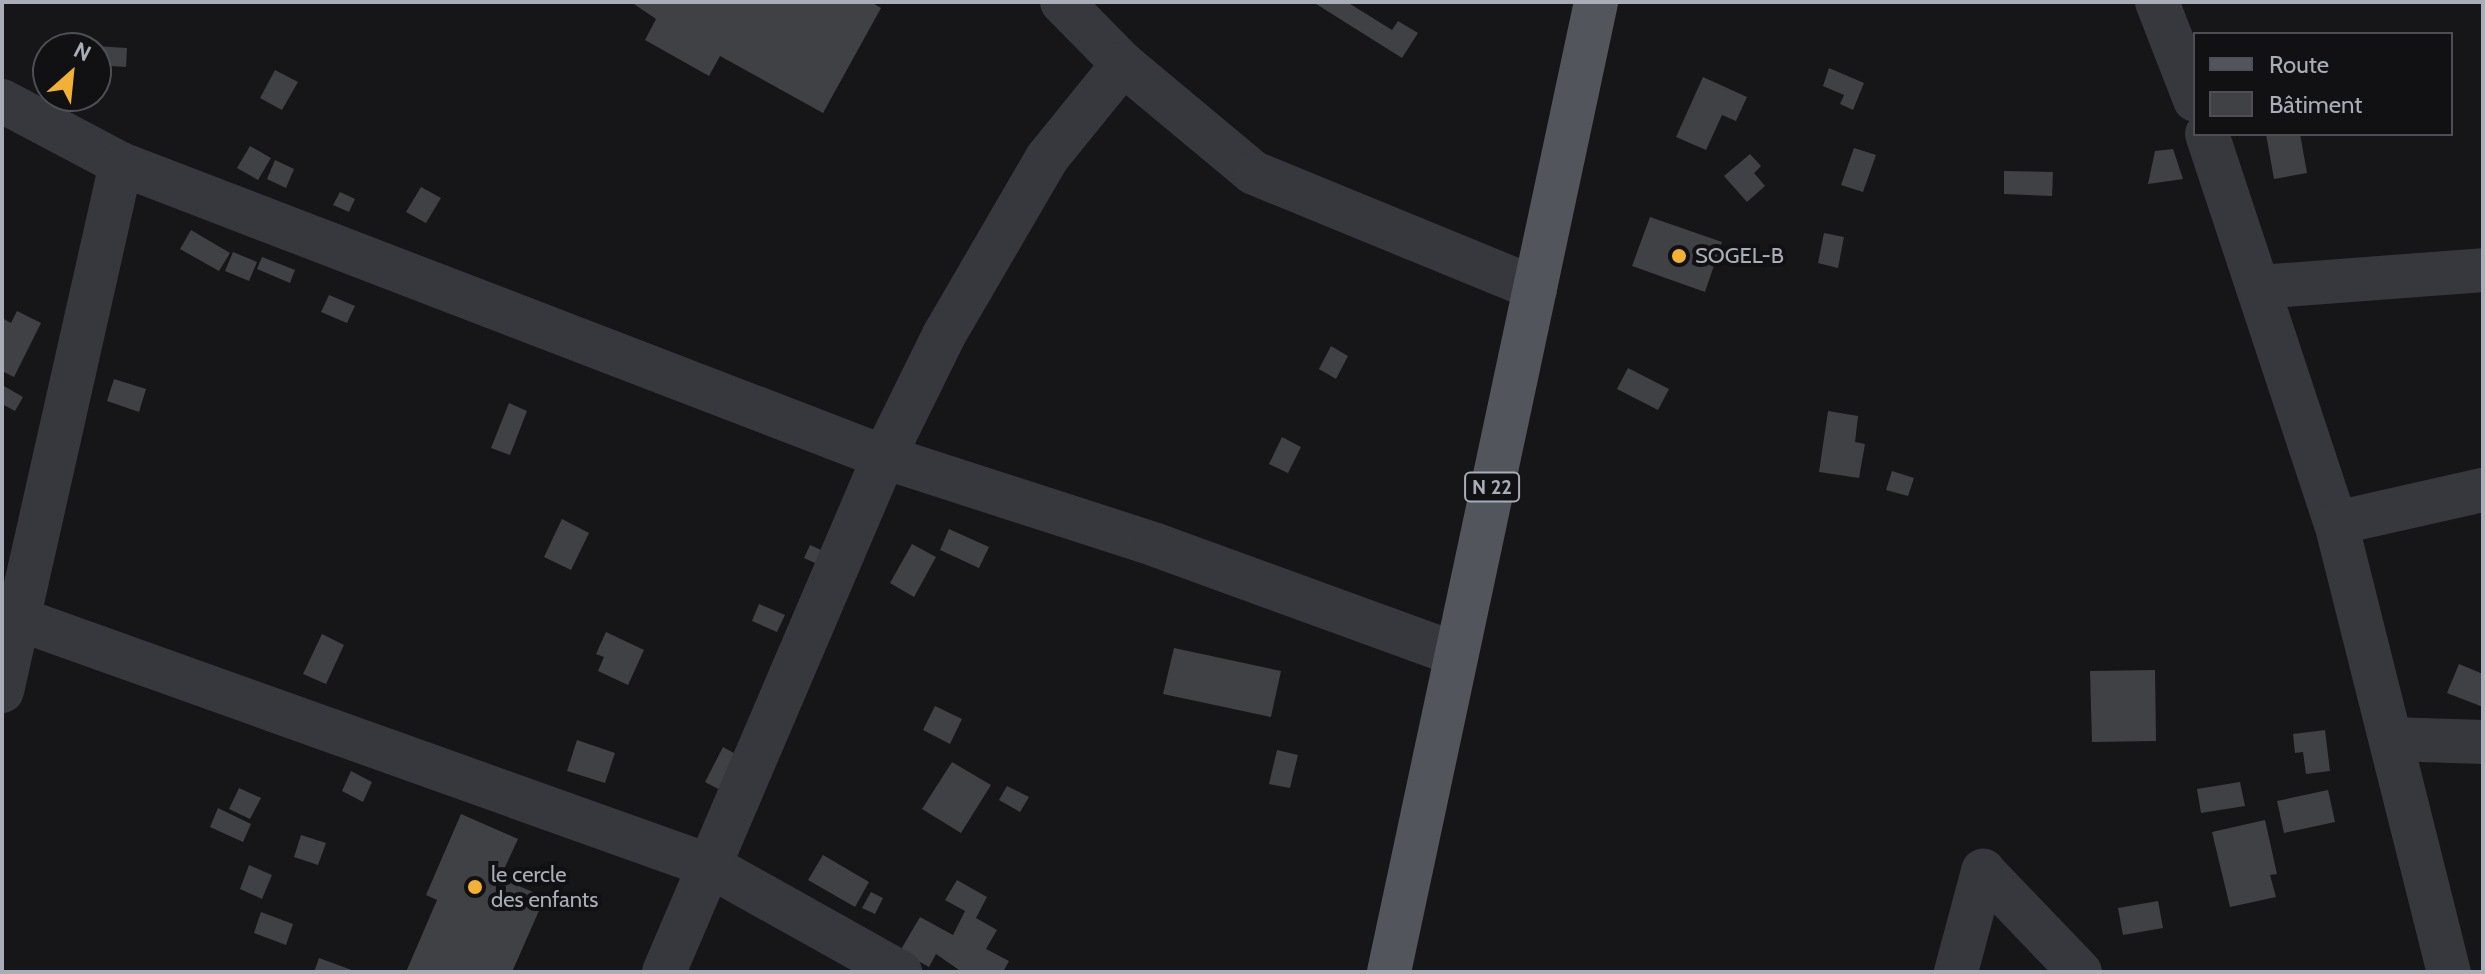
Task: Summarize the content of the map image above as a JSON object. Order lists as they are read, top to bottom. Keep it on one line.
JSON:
{"streets":{"main road":["N 22"]},"places":["SOGEL-B","le cercle des enfants"],"legend":["Route","Bâtiment"],"north":"top right"}
